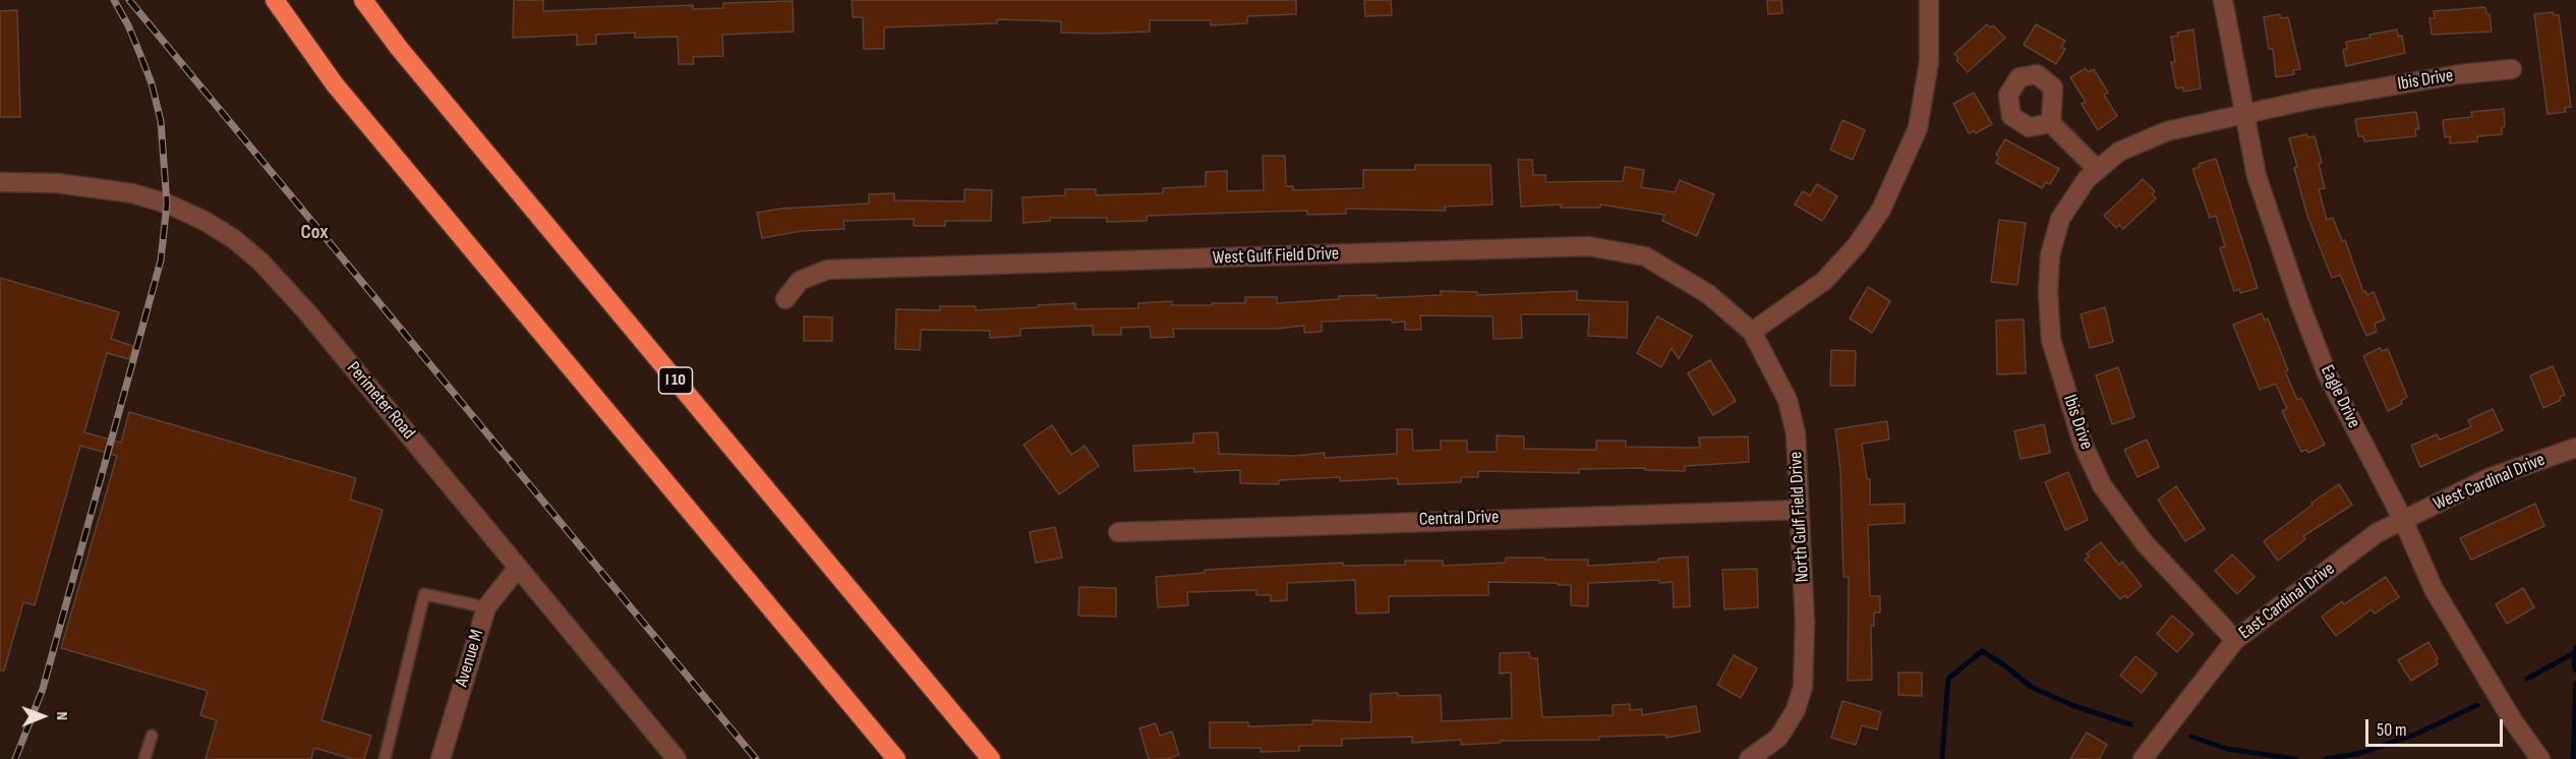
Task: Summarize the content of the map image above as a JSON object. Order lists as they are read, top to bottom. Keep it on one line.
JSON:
{"streets":{"highway":["I 10"],"street":["Ibis Drive","West Gulf Field Drive","Eagle Drive","Perimeter Road","West Cardinal Drive","North Gulf Field Drive","Central Drive","East Cardinal Drive","Avenue M"]},"crossings":[["Ibis Drive","Eagle Drive"],["Ibis Drive","East Cardinal Drive"],["West Gulf Field Drive","North Gulf Field Drive"],["Eagle Drive","West Cardinal Drive"],["Eagle Drive","East Cardinal Drive"],["Perimeter Road","Avenue M"],["West Cardinal Drive","East Cardinal Drive"],["North Gulf Field Drive","Central Drive"]],"districts":["Cox"],"scale_bar":"50 m","north":"right"}
